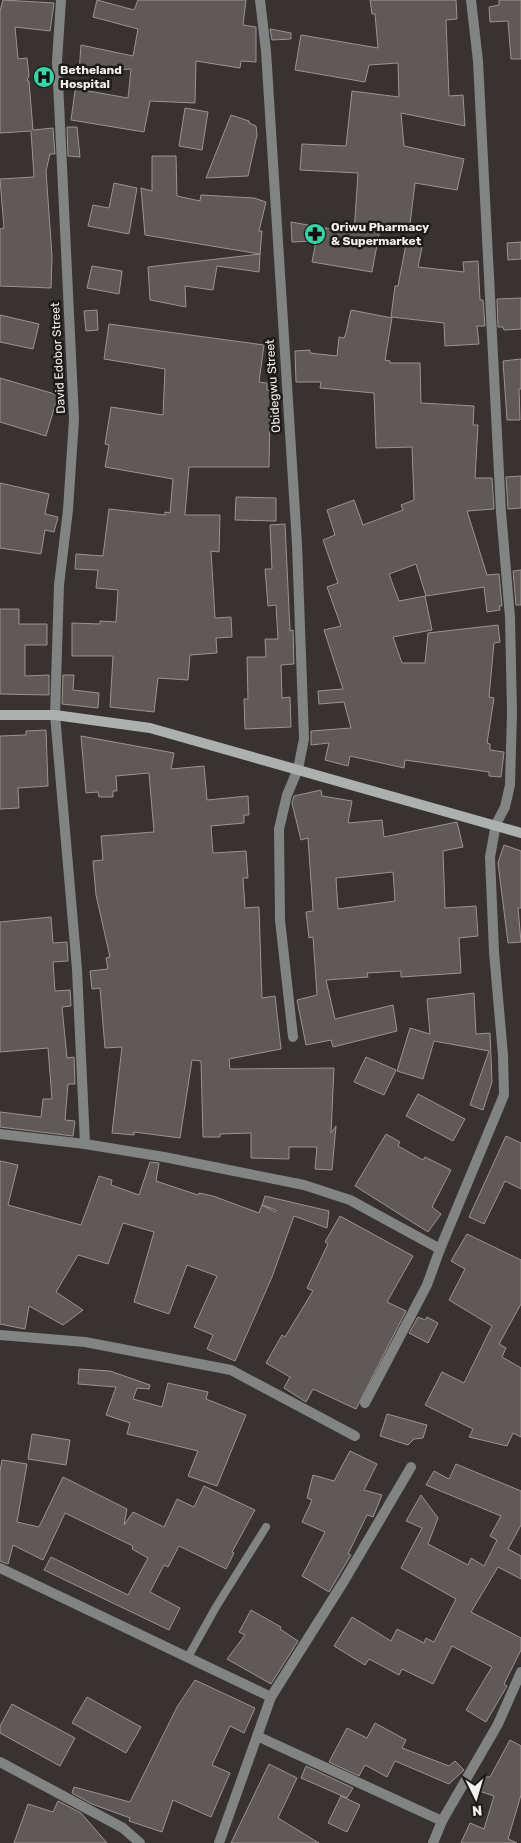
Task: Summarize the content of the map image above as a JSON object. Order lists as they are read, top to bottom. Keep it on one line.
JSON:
{"streets":{"street":["David Edobor Street","Obidegwu Street"]},"places":{"hospital":["Betheland Hospital"],"pharmacy":["Oriwu Pharmacy & Supermarket"]},"north":"bottom"}
